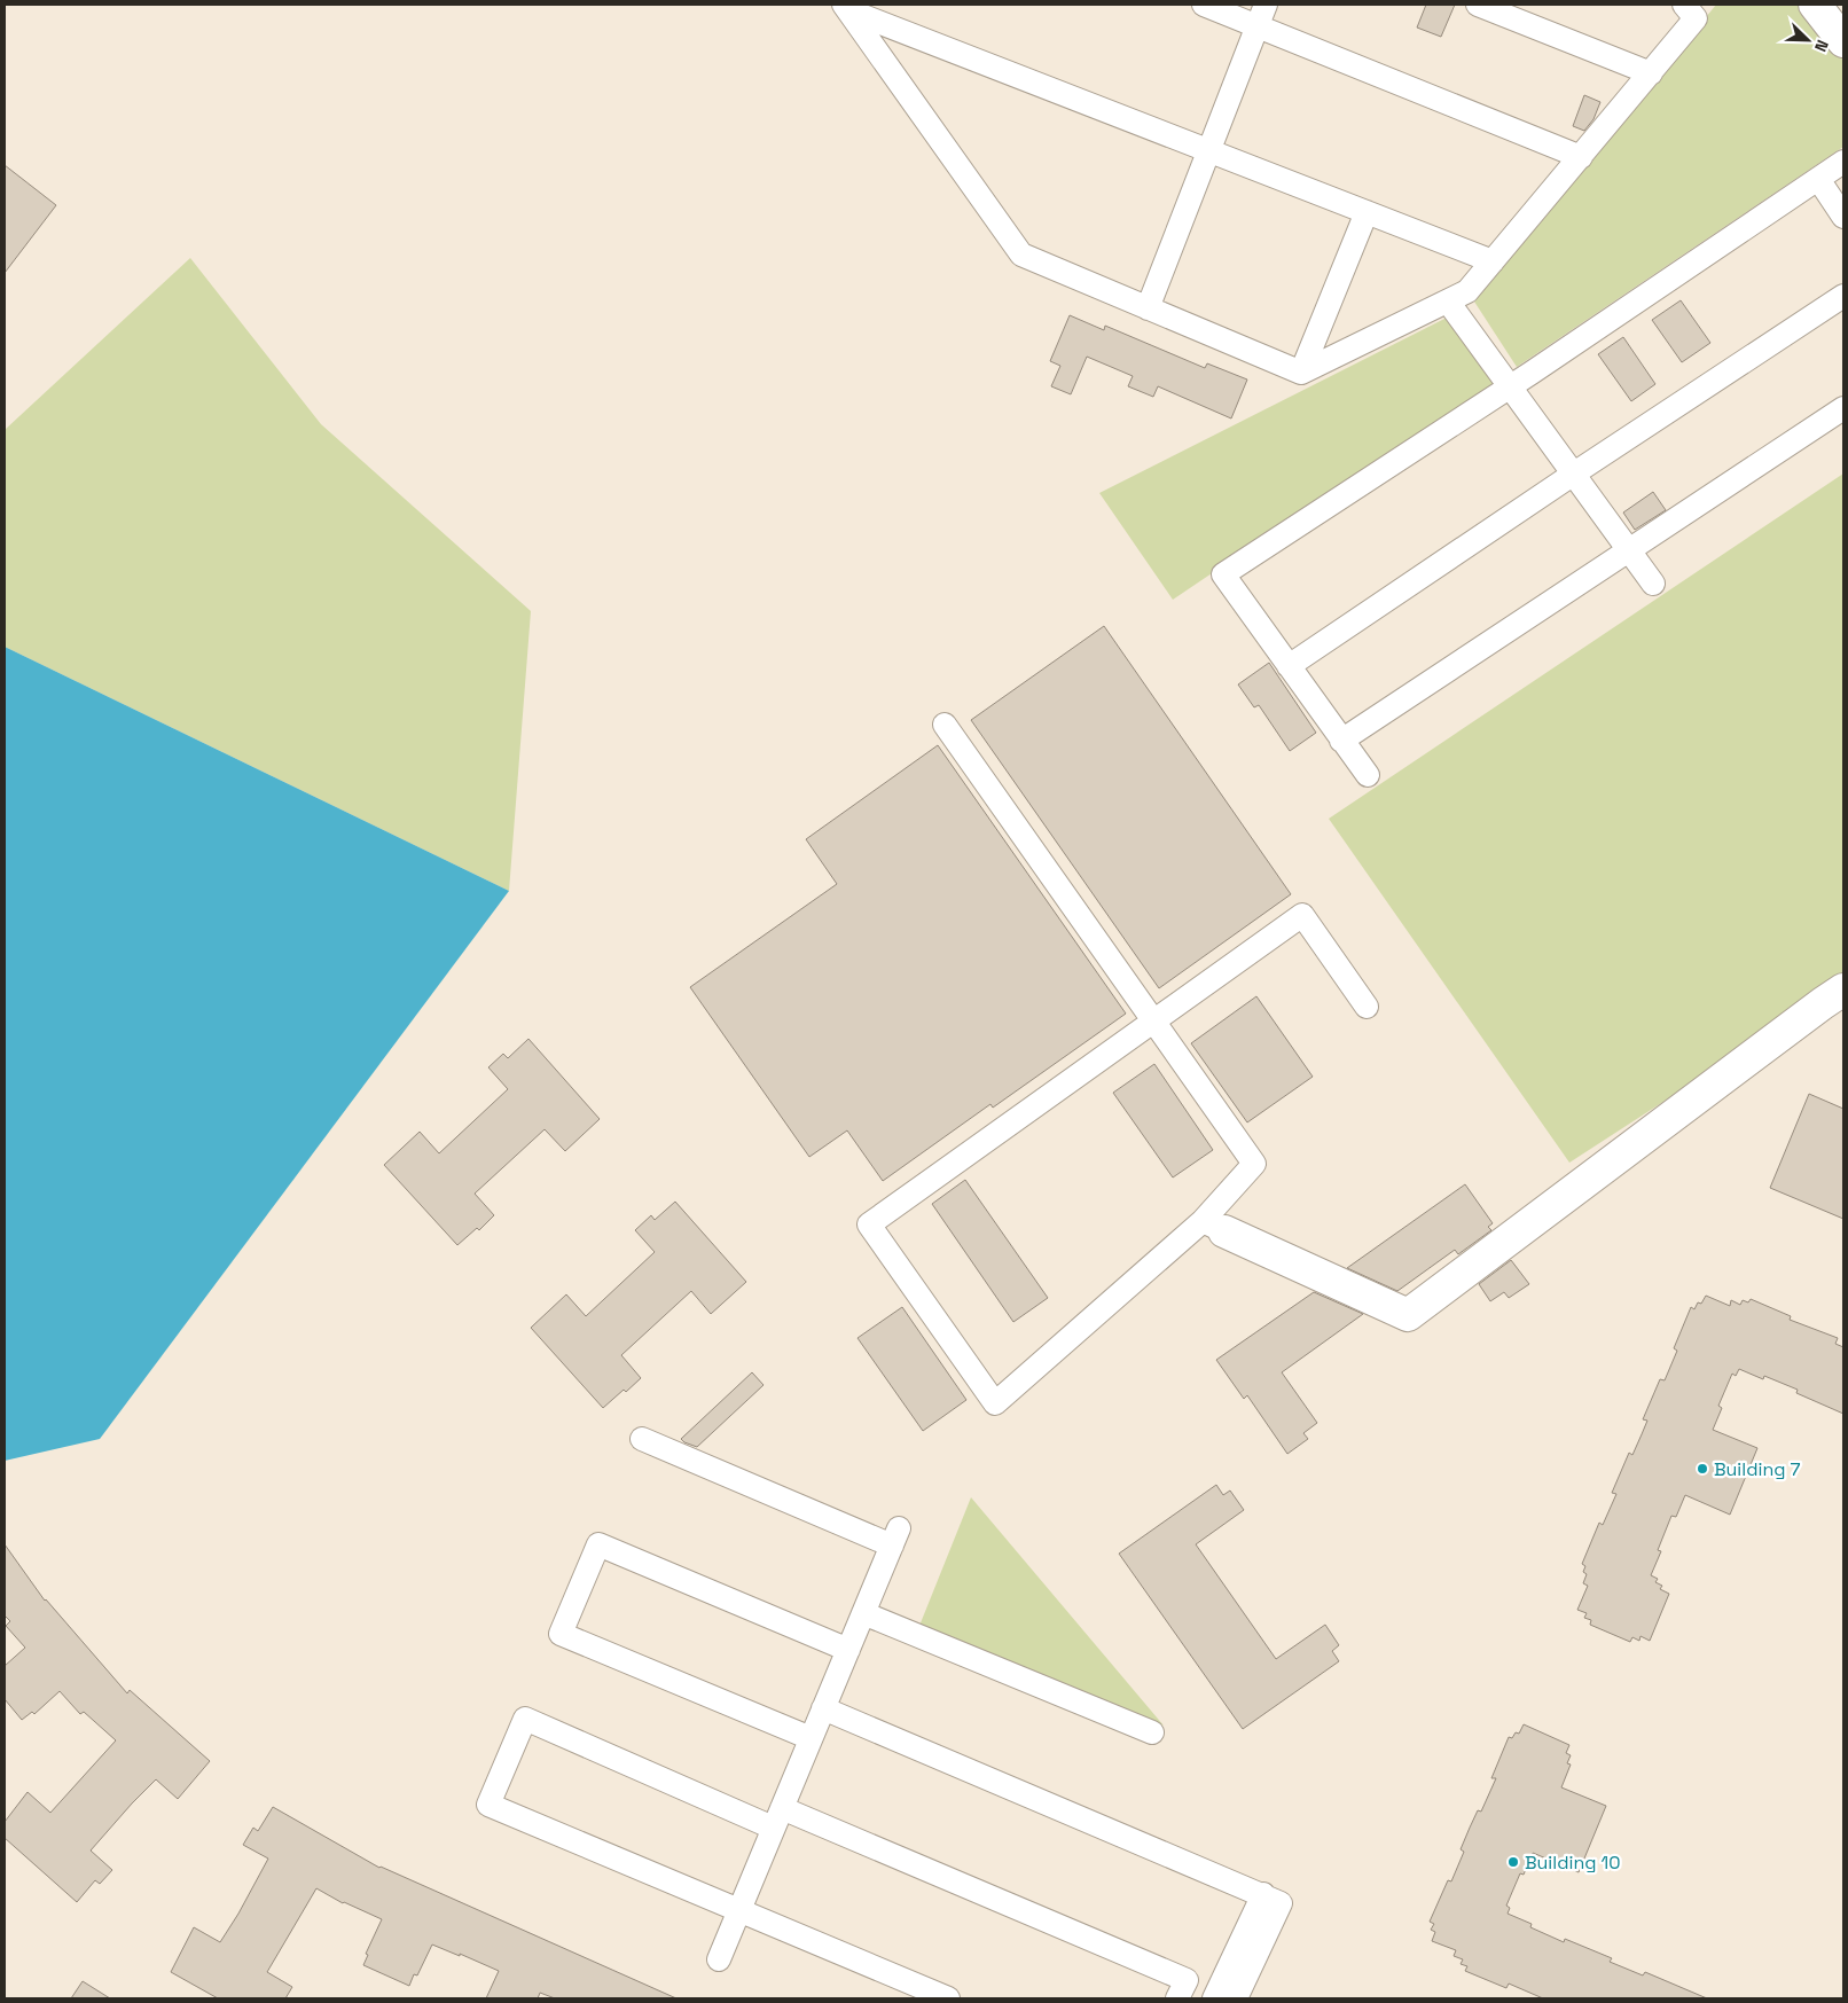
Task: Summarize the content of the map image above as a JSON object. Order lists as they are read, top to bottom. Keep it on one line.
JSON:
{"places":["Building 7","Building 10"],"north":"bottom right"}
